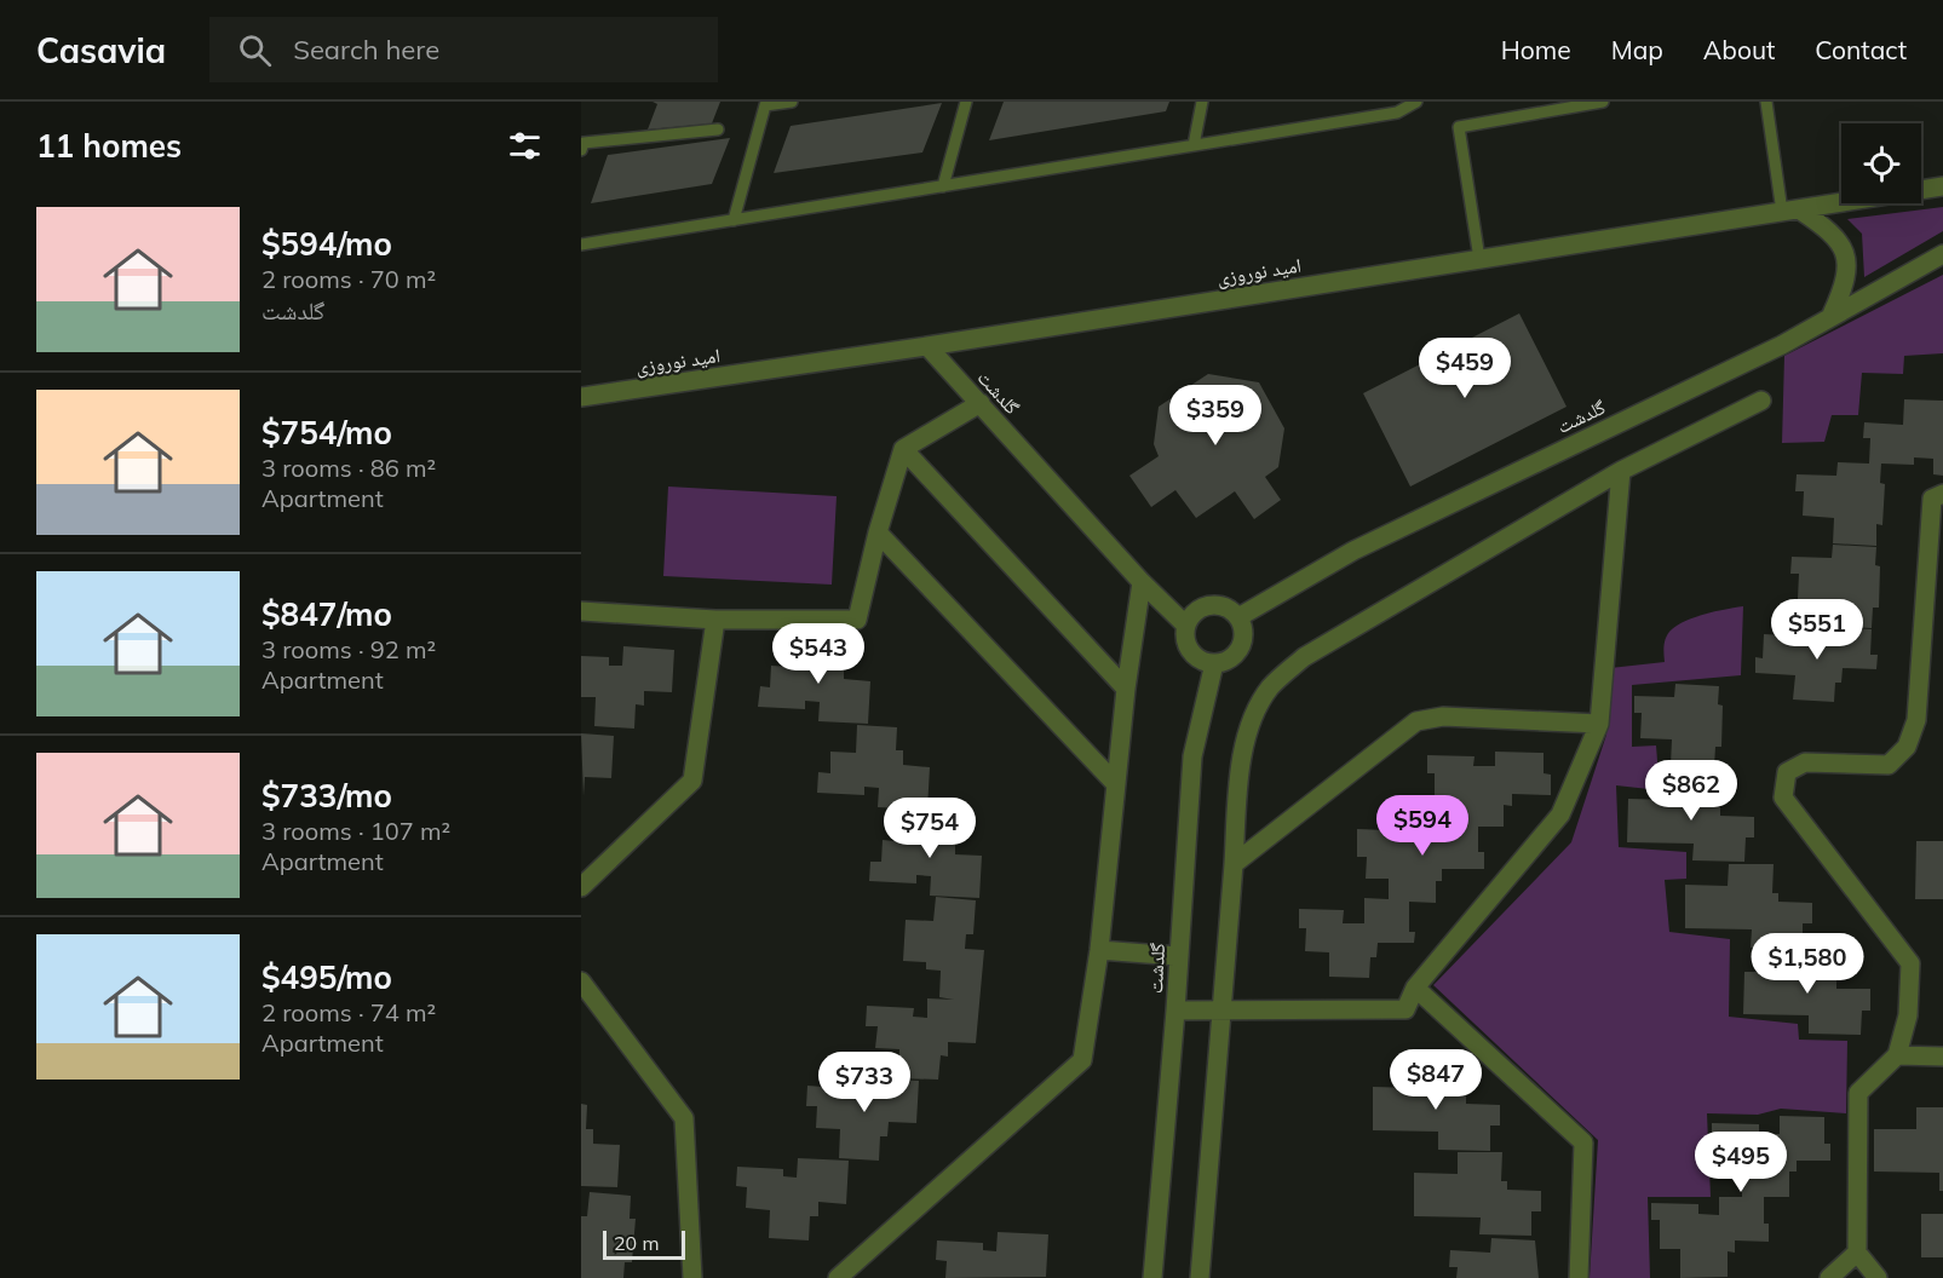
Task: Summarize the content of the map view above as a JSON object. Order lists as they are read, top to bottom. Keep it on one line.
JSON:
{"streets":{"street":["امید نوروزی","گلدشت"]},"crossings":[["امید نوروزی","گلدشت"]],"scale_bar":"20 m","page":{"header":"Casavia","search":"Search here","nav":["Home","Map","About","Contact"],"heading":"11 homes","list":[{"name":"$594/mo","note":"2 rooms · 70 m² · گلدشت"},{"name":"$754/mo","note":"3 rooms · 86 m² · Apartment"},{"name":"$847/mo","note":"3 rooms · 92 m² · Apartment"},{"name":"$733/mo","note":"3 rooms · 107 m² · Apartment"},{"name":"$495/mo","note":"2 rooms · 74 m² · Apartment"}],"price":["$459","$359","$551","$543","$862","$594","$754","$1,580","$847","$733","$495"],"scale":"20 m"}}
